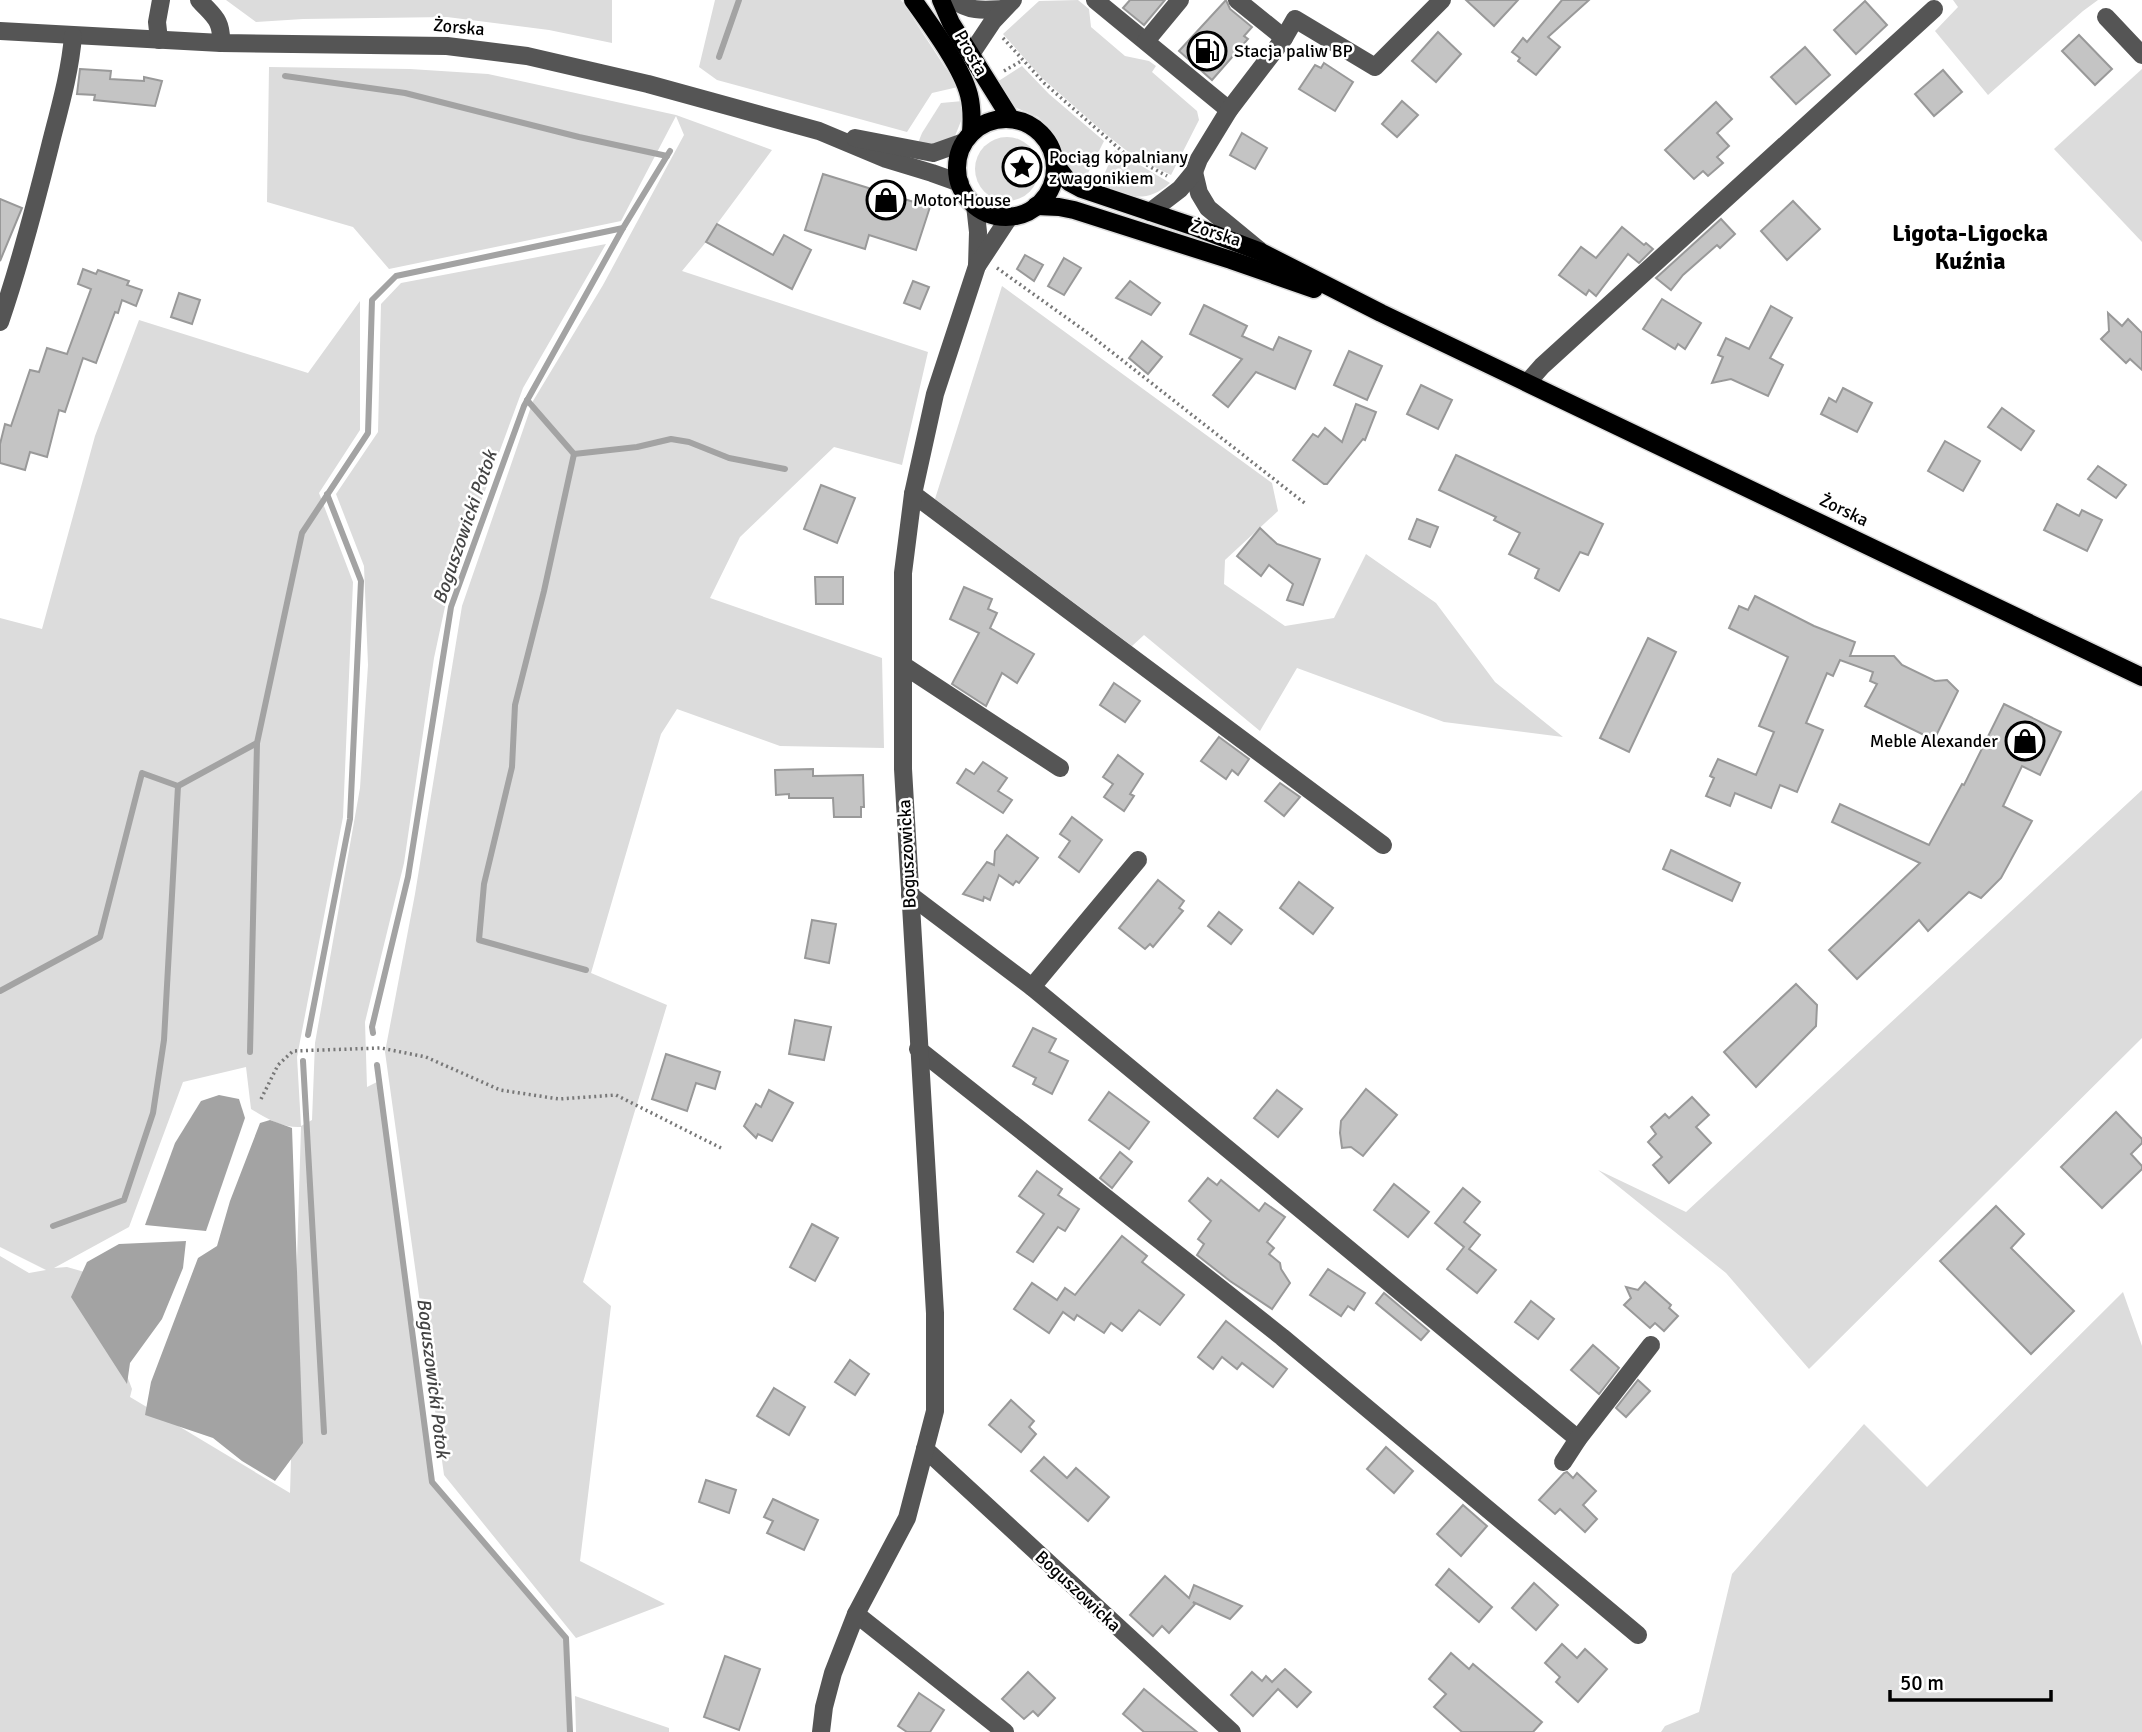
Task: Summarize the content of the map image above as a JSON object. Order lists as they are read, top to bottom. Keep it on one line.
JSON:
{"streets":{"main road":["Żorska","Prosta"],"street":["Boguszowicka"]},"crossings":[["Żorska","Prosta"],["Żorska","Boguszowicka"],["Prosta","Boguszowicka"]],"districts":["Ligota-Ligocka Kuźnia"],"water":["Boguszowicki Potok"],"places":{"fuel station":["Stacja paliw BP"],"place":["Pociąg kopalniany z wagonikiem"],"shop":["Motor House","Meble Alexander"]},"scale_bar":"50 m"}
